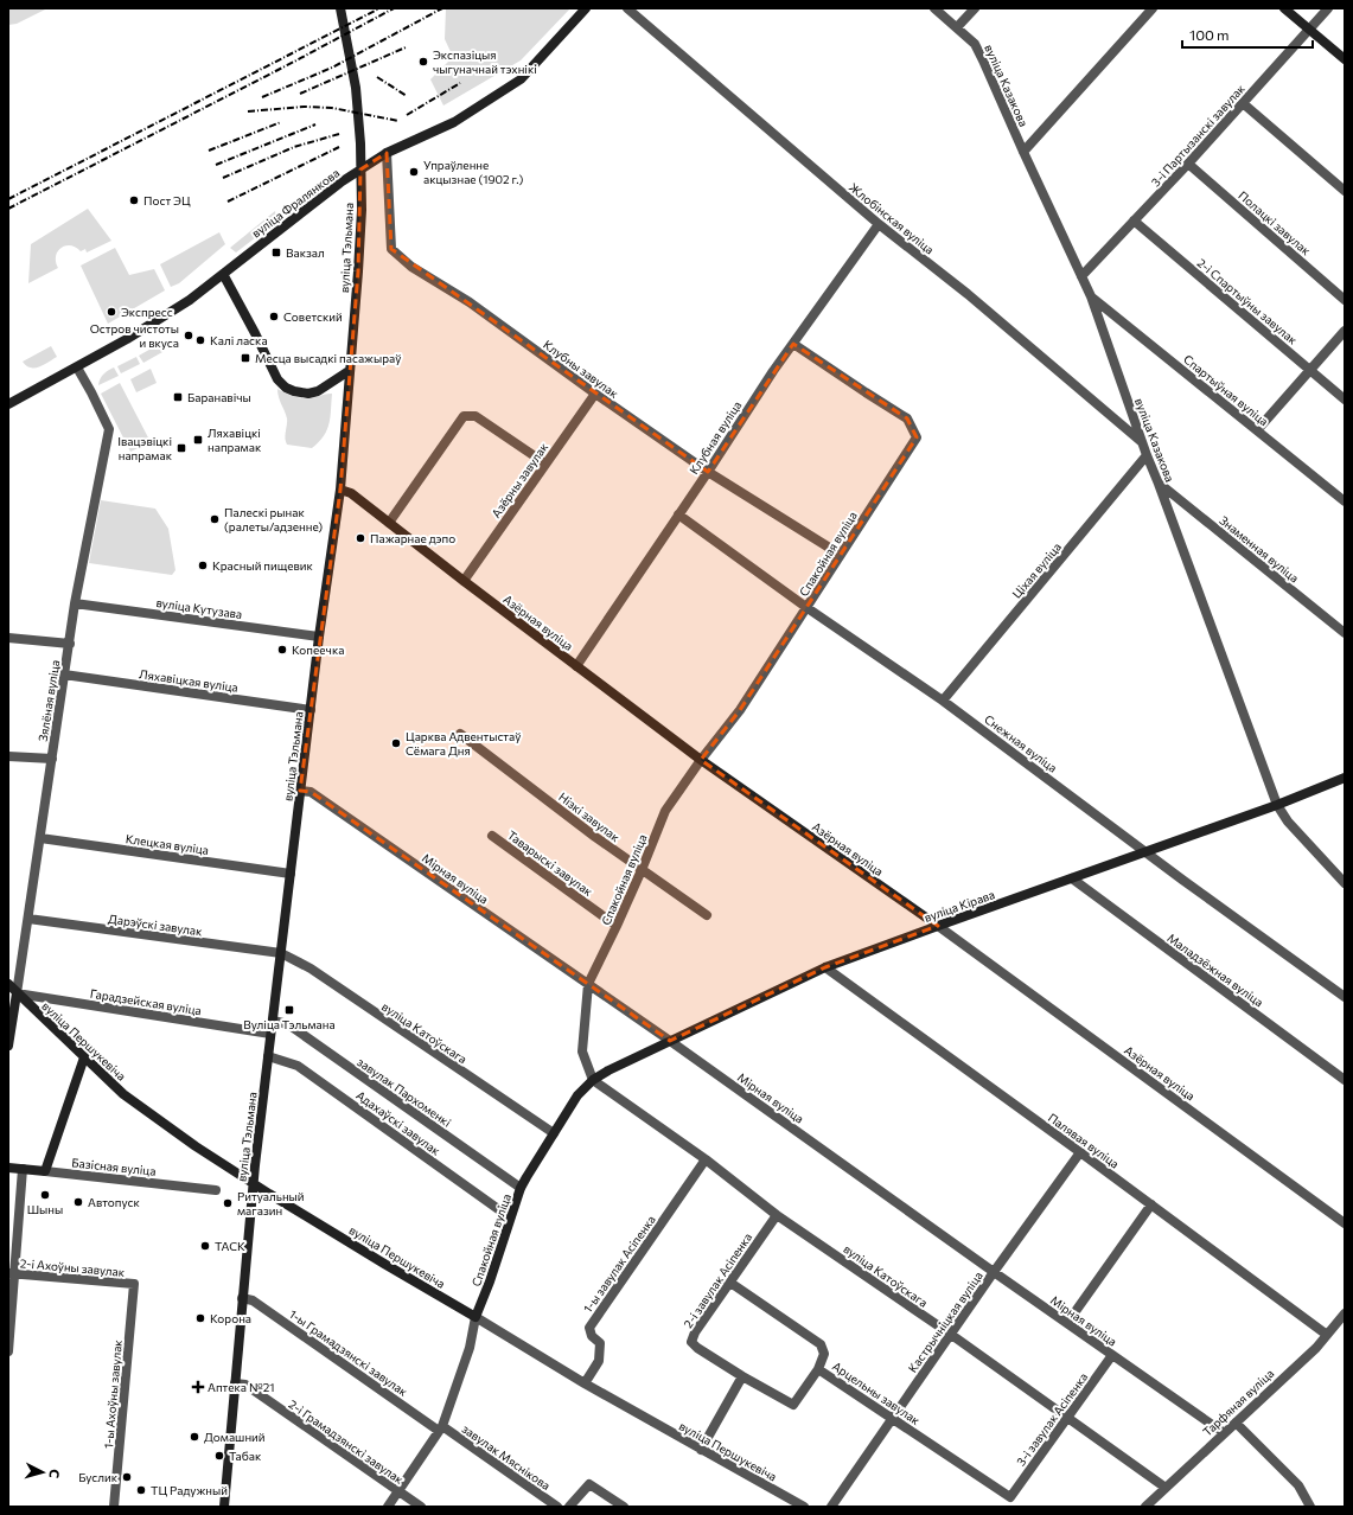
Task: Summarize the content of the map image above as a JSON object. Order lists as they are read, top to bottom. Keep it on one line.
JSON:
{"streets":{"main road":["вуліца Фралянкова","вуліца Тэльмана","Спакойная вуліца","Азёрная вуліца","Зялёная вуліца","вуліца Кірава","вуліца Першукевіча","Базісная вуліца"],"street":["вуліца Казакова","3-і Партызанскі завулак","Жлобінская вуліца","Полацкі завулак","2-і Спартыўны завулак","Клубны завулак","Спартыўная вуліца","Клубная вуліца","Азёрны завулак","Знаменная вуліца","Ціхая вуліца","вуліца Кутузава","Ляхавіцкая вуліца","Снежная вуліца","Нізкі завулак","Клецкая вуліца","Таварыскі завулак","Мірная вуліца","Дарэўскі завулак","Маладзёжная вуліца","Гарадзейская вуліца","вуліца Катоўскага","завулак Пархоменкі","Адахаўскі завулак","Палявая вуліца","1-ы завулак Асіпенка","2-і Ахоўны завулак","2-і завулак Асіпенка","Кастрычніцкая вуліца","1-ы Грамадзянскі завулак","Арцельны завулак","1-ы Ахоўны завулак","Тарфяная вуліца","3-і завулак Асіпенка","2-і Грамадзянскі завулак","завулак Мяснікова"]},"crossings":[["вуліца Казакова","3-і Партызанскі завулак"],["вуліца Казакова","Жлобінская вуліца"],["вуліца Казакова","Спартыўная вуліца"],["вуліца Казакова","Знаменная вуліца"],["вуліца Казакова","Ціхая вуліца"],["вуліца Казакова","вуліца Кірава"],["3-і Партызанскі завулак","Полацкі завулак"],["3-і Партызанскі завулак","2-і Спартыўны завулак"],["вуліца Фралянкова","Клубны завулак"],["вуліца Фралянкова","Зялёная вуліца"],["Жлобінская вуліца","Клубная вуліца"],["вуліца Тэльмана","вуліца Кутузава"],["вуліца Тэльмана","Азёрная вуліца"],["вуліца Тэльмана","Ляхавіцкая вуліца"],["вуліца Тэльмана","Клецкая вуліца"],["вуліца Тэльмана","Мірная вуліца"],["вуліца Тэльмана","Дарэўскі завулак"],["вуліца Тэльмана","Гарадзейская вуліца"],["вуліца Тэльмана","вуліца Катоўскага"],["вуліца Тэльмана","вуліца Першукевіча"],["вуліца Тэльмана","завулак Пархоменкі"],["вуліца Тэльмана","Адахаўскі завулак"],["вуліца Тэльмана","1-ы Грамадзянскі завулак"],["вуліца Тэльмана","2-і Грамадзянскі завулак"],["Клубны завулак","Клубная вуліца"],["Клубны завулак","Азёрны завулак"],["Клубны завулак","Спакойная вуліца"],["Клубная вуліца","Спакойная вуліца"],["Клубная вуліца","Азёрная вуліца"],["Клубная вуліца","Снежная вуліца"],["Азёрны завулак","Азёрная вуліца"],["Спакойная вуліца","Азёрная вуліца"],["Спакойная вуліца","Снежная вуліца"],["Спакойная вуліца","Нізкі завулак"],["Спакойная вуліца","Таварыскі завулак"],["Спакойная вуліца","Мірная вуліца"],["Спакойная вуліца","вуліца Кірава"],["Спакойная вуліца","вуліца Катоўскага"],["Спакойная вуліца","вуліца Першукевіча"],["Спакойная вуліца","завулак Пархоменкі"],["Спакойная вуліца","Адахаўскі завулак"],["Спакойная вуліца","1-ы Грамадзянскі завулак"],["Спакойная вуліца","2-і Грамадзянскі завулак"],["Спакойная вуліца","завулак Мяснікова"],["Ціхая вуліца","Снежная вуліца"],["вуліца Кутузава","Зялёная вуліца"],["Азёрная вуліца","вуліца Кірава"],["Ляхавіцкая вуліца","Зялёная вуліца"],["Зялёная вуліца","Клецкая вуліца"],["Зялёная вуліца","Дарэўскі завулак"],["Зялёная вуліца","Гарадзейская вуліца"],["Зялёная вуліца","вуліца Першукевіча"],["Снежная вуліца","вуліца Кірава"],["Мірная вуліца","вуліца Кірава"],["Мірная вуліца","Кастрычніцкая вуліца"],["Мірная вуліца","Тарфяная вуліца"],["Мірная вуліца","3-і завулак Асіпенка"],["вуліца Кірава","Маладзёжная вуліца"],["вуліца Кірава","вуліца Катоўскага"],["вуліца Кірава","Палявая вуліца"],["Дарэўскі завулак","вуліца Катоўскага"],["Гарадзейская вуліца","вуліца Першукевіча"],["вуліца Катоўскага","1-ы завулак Асіпенка"],["вуліца Катоўскага","2-і завулак Асіпенка"],["вуліца Катоўскага","Кастрычніцкая вуліца"],["вуліца Катоўскага","Тарфяная вуліца"],["вуліца Катоўскага","3-і завулак Асіпенка"],["вуліца Першукевіча","1-ы завулак Асіпенка"],["Палявая вуліца","Кастрычніцкая вуліца"],["Палявая вуліца","Тарфяная вуліца"],["2-і Ахоўны завулак","1-ы Ахоўны завулак"],["2-і завулак Асіпенка","Арцельны завулак"],["Кастрычніцкая вуліца","Арцельны завулак"],["1-ы Грамадзянскі завулак","завулак Мяснікова"],["Арцельны завулак","3-і завулак Асіпенка"]],"places":{"other":["Экспазіцыя чыгуначнай тэхнікі","Упраўленне акцызнае (1902 г.)","Пост ЭЦ","Экспресс","Советский","Остров чистоты и вкуса","Калі ласка","Палескі рынак (ралеты/адзенне)","Пажарнае дэпо","Красный пищевик","Копеечка","Царква Адвентыстаў Сёмага Дня","Шыны","Автопуск","Ритуальный магазин","ТАСК","Корона","Домашний","Табак","Буслик","ТЦ Радужный"],"transit":["Вакзал","Месца высадкі пасажыраў","Баранавічы","Ляхавіцкі напрамак","Івацэвіцкі напрамак","Вуліца Тэльмана"],"health":["Аптека №21"]},"scale_bar":"100 m","north":"right"}
